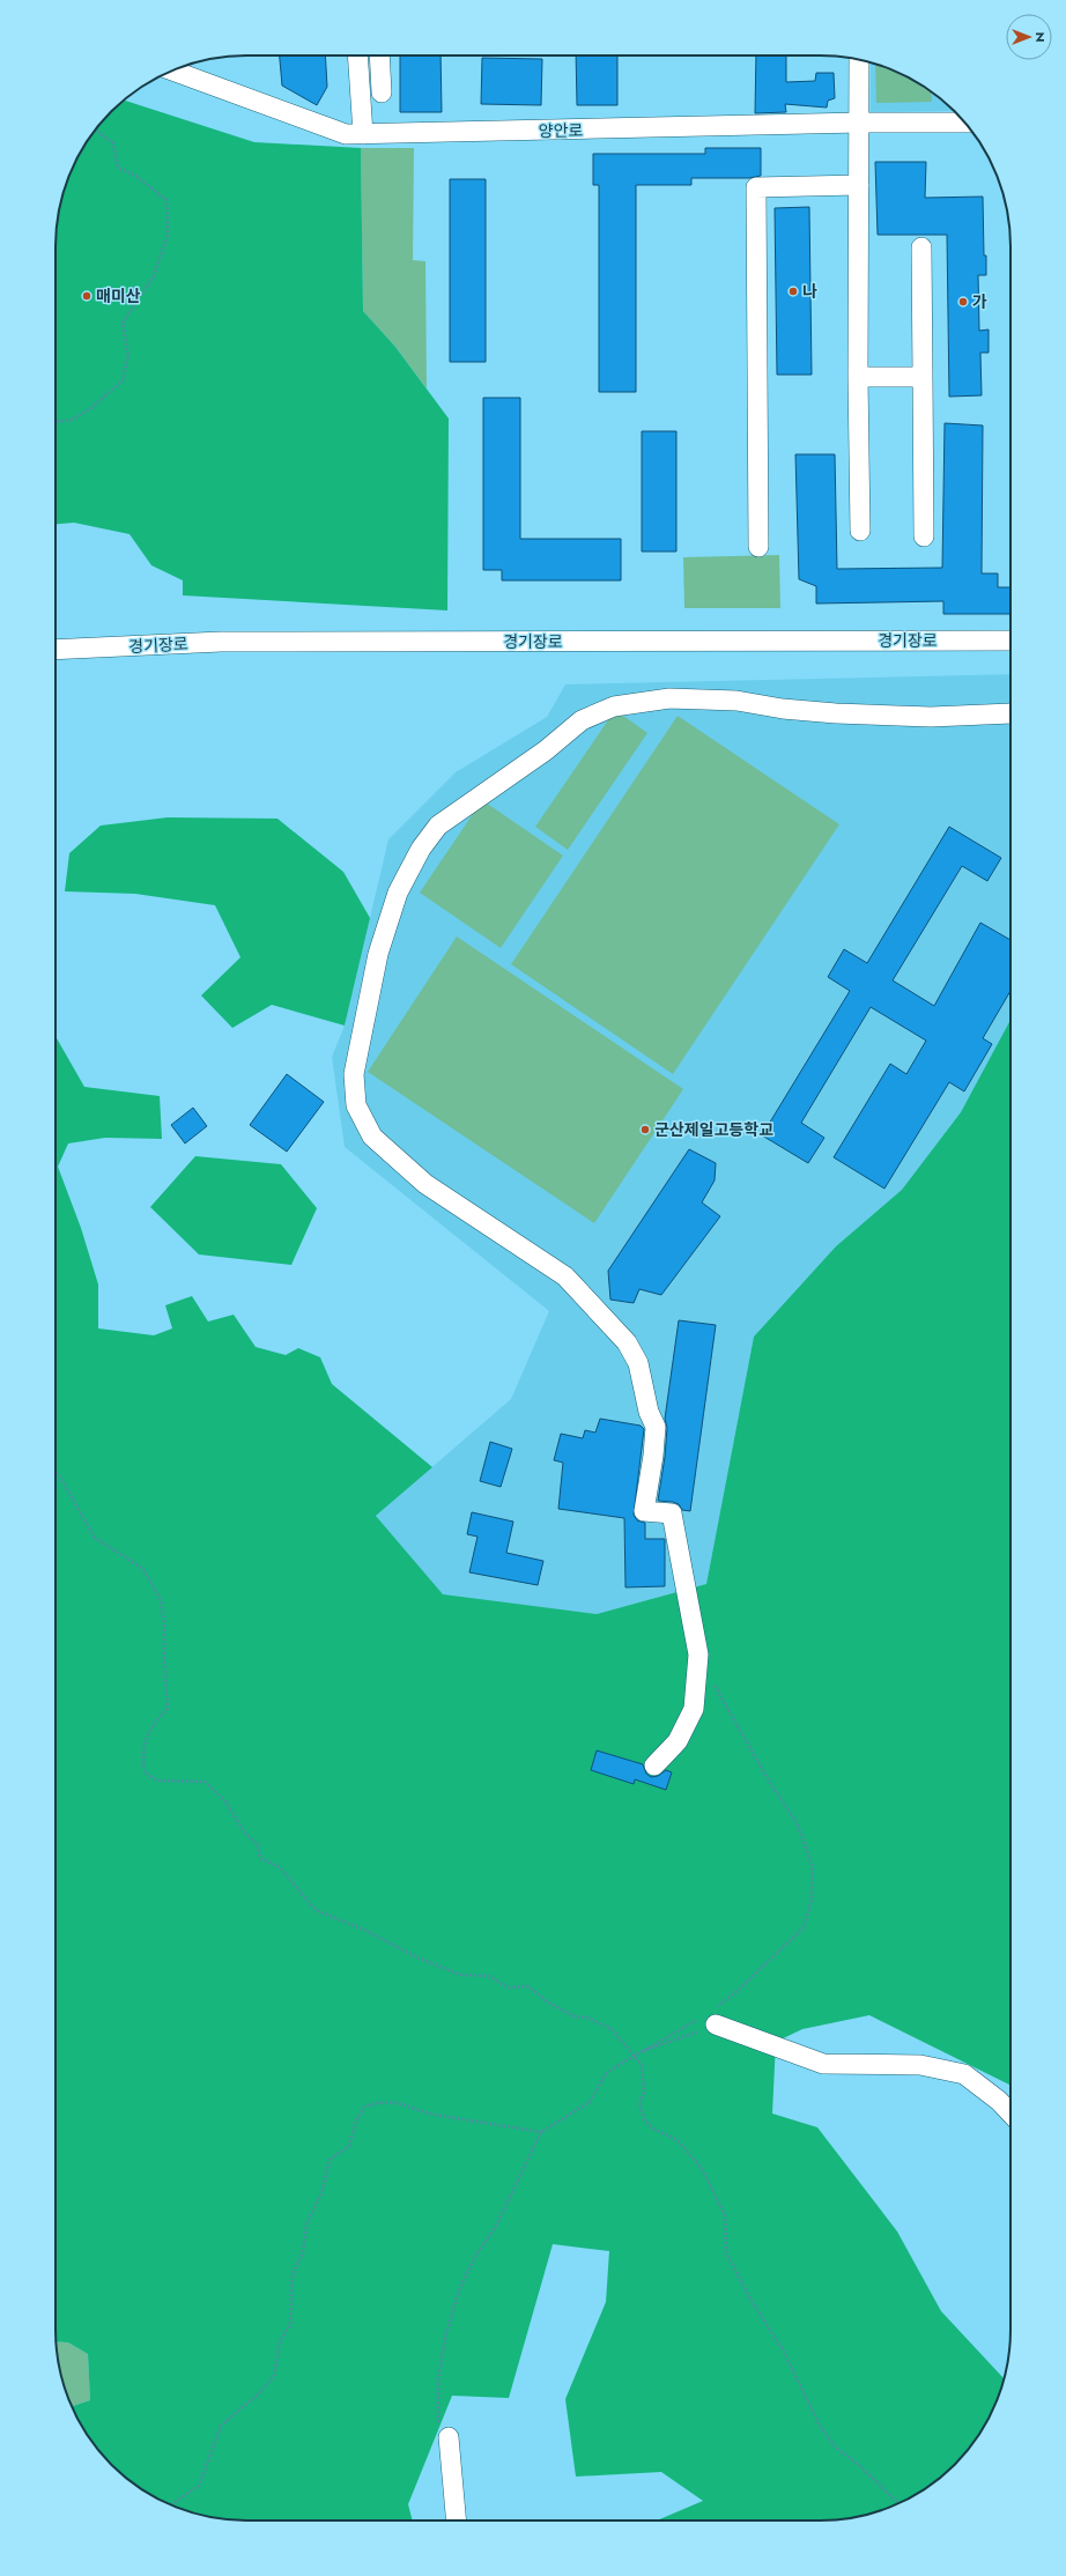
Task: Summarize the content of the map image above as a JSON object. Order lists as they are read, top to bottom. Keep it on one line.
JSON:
{"streets":{"street":["양안로","경기장로"]},"places":["나","매미산","가","군산제일고등학교"],"north":"right"}
